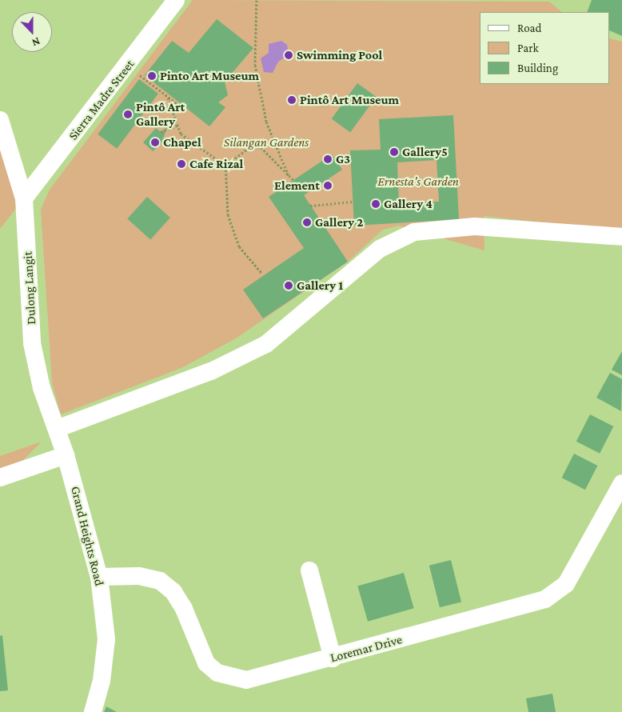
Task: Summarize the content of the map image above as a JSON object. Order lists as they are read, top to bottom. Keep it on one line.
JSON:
{"streets":{"street":["Sierra Madre Street","Dulong Langit","Grand Heights Road","Loremar Drive"]},"crossings":[["Sierra Madre Street","Dulong Langit"],["Dulong Langit","Grand Heights Road"],["Grand Heights Road","Loremar Drive"]],"parks":["Silangan Gardens","Ernesta's Garden"],"places":["Swimming Pool","Pinto Art Museum","Pintô Art Museum","Pintô Art Gallery","Chapel","Gallery5","G3","Cafe Rizal","Element","Gallery 4","Gallery 2","Gallery 1"],"legend":["Road","Park","Building"],"north":"bottom"}
